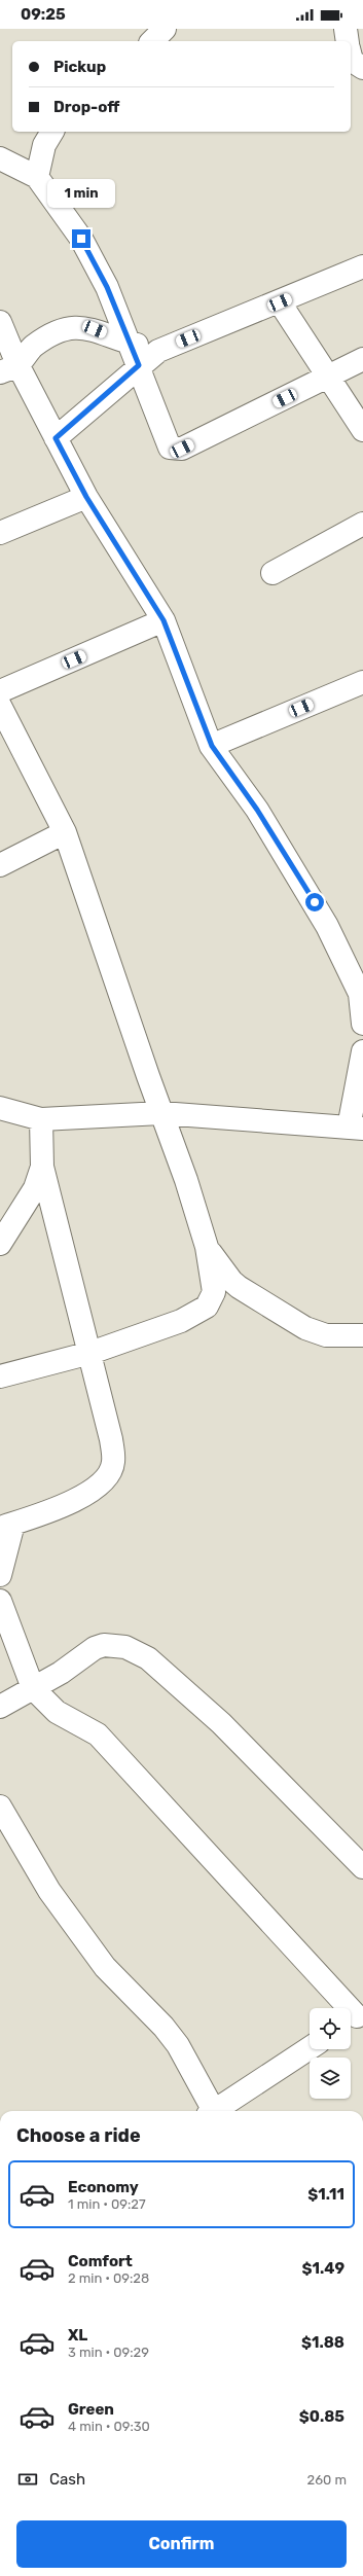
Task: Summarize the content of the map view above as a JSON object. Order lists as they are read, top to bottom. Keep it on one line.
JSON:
{"page":{"status":"09:25","banner":["Pickup","Drop-off"],"bubble":"1 min","heading":"Choose a ride","list":[{"name":"Economy","note":"1 min · 09:27","value":"$1.11"},{"name":"Comfort","note":"2 min · 09:28","value":"$1.49"},{"name":"XL","note":"3 min · 09:29","value":"$1.88"},{"name":"Green","note":"4 min · 09:30","value":"$0.85"}],"pay":["Cash","260 m"],"buttons":"Confirm"}}
